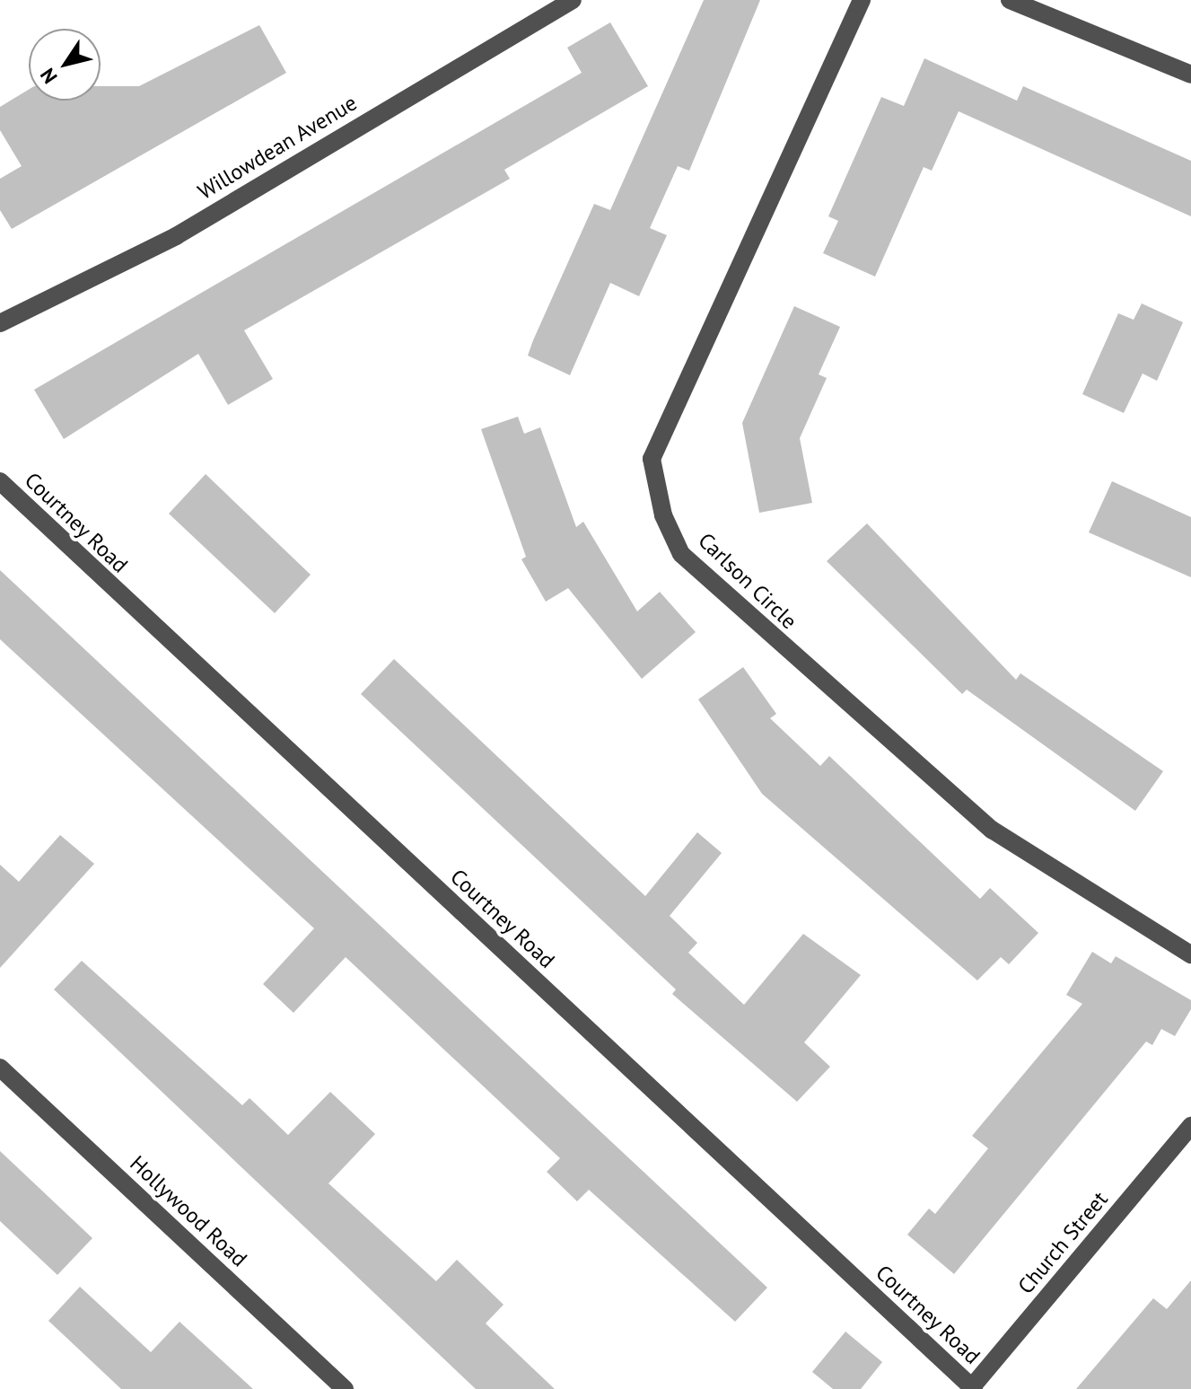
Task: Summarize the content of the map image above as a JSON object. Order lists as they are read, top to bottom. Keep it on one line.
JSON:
{"streets":{"street":["Willowdean Avenue","Courtney Road","Carlson Circle","Hollywood Road","Church Street"]},"crossings":[["Courtney Road","Church Street"]],"north":"bottom left"}
